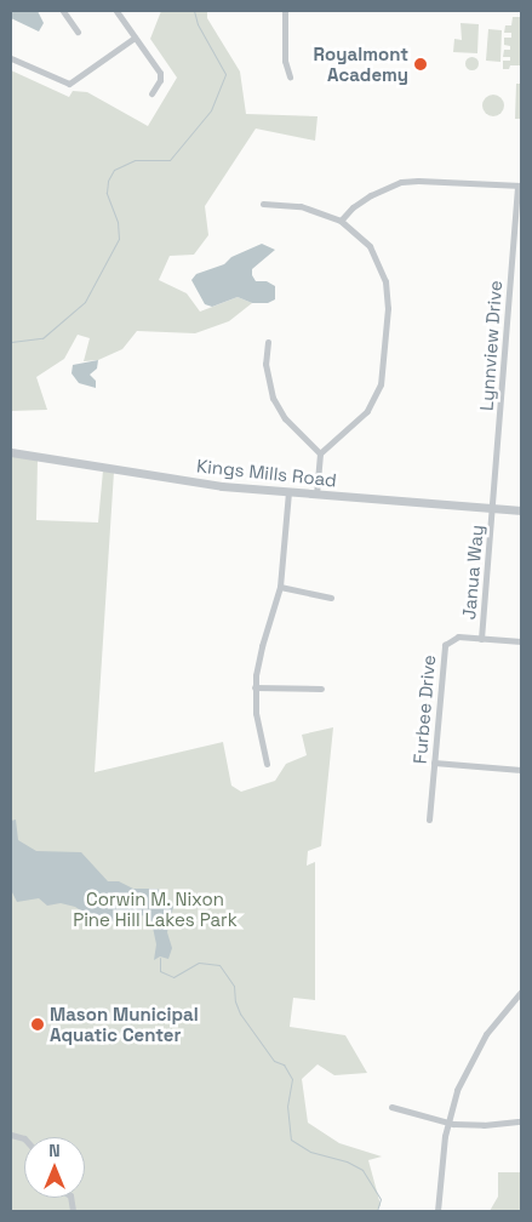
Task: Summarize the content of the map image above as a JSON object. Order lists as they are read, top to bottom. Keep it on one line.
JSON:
{"streets":{"street":["Lynnview Drive","Kings Mills Road","Janua Way","Furbee Drive"]},"crossings":[["Lynnview Drive","Kings Mills Road"],["Lynnview Drive","Janua Way"],["Kings Mills Road","Janua Way"],["Janua Way","Furbee Drive"]],"parks":["Corwin M. Nixon Pine Hill Lakes Park"],"places":["Royalmont Academy","Mason Municipal Aquatic Center"],"north":"top"}
